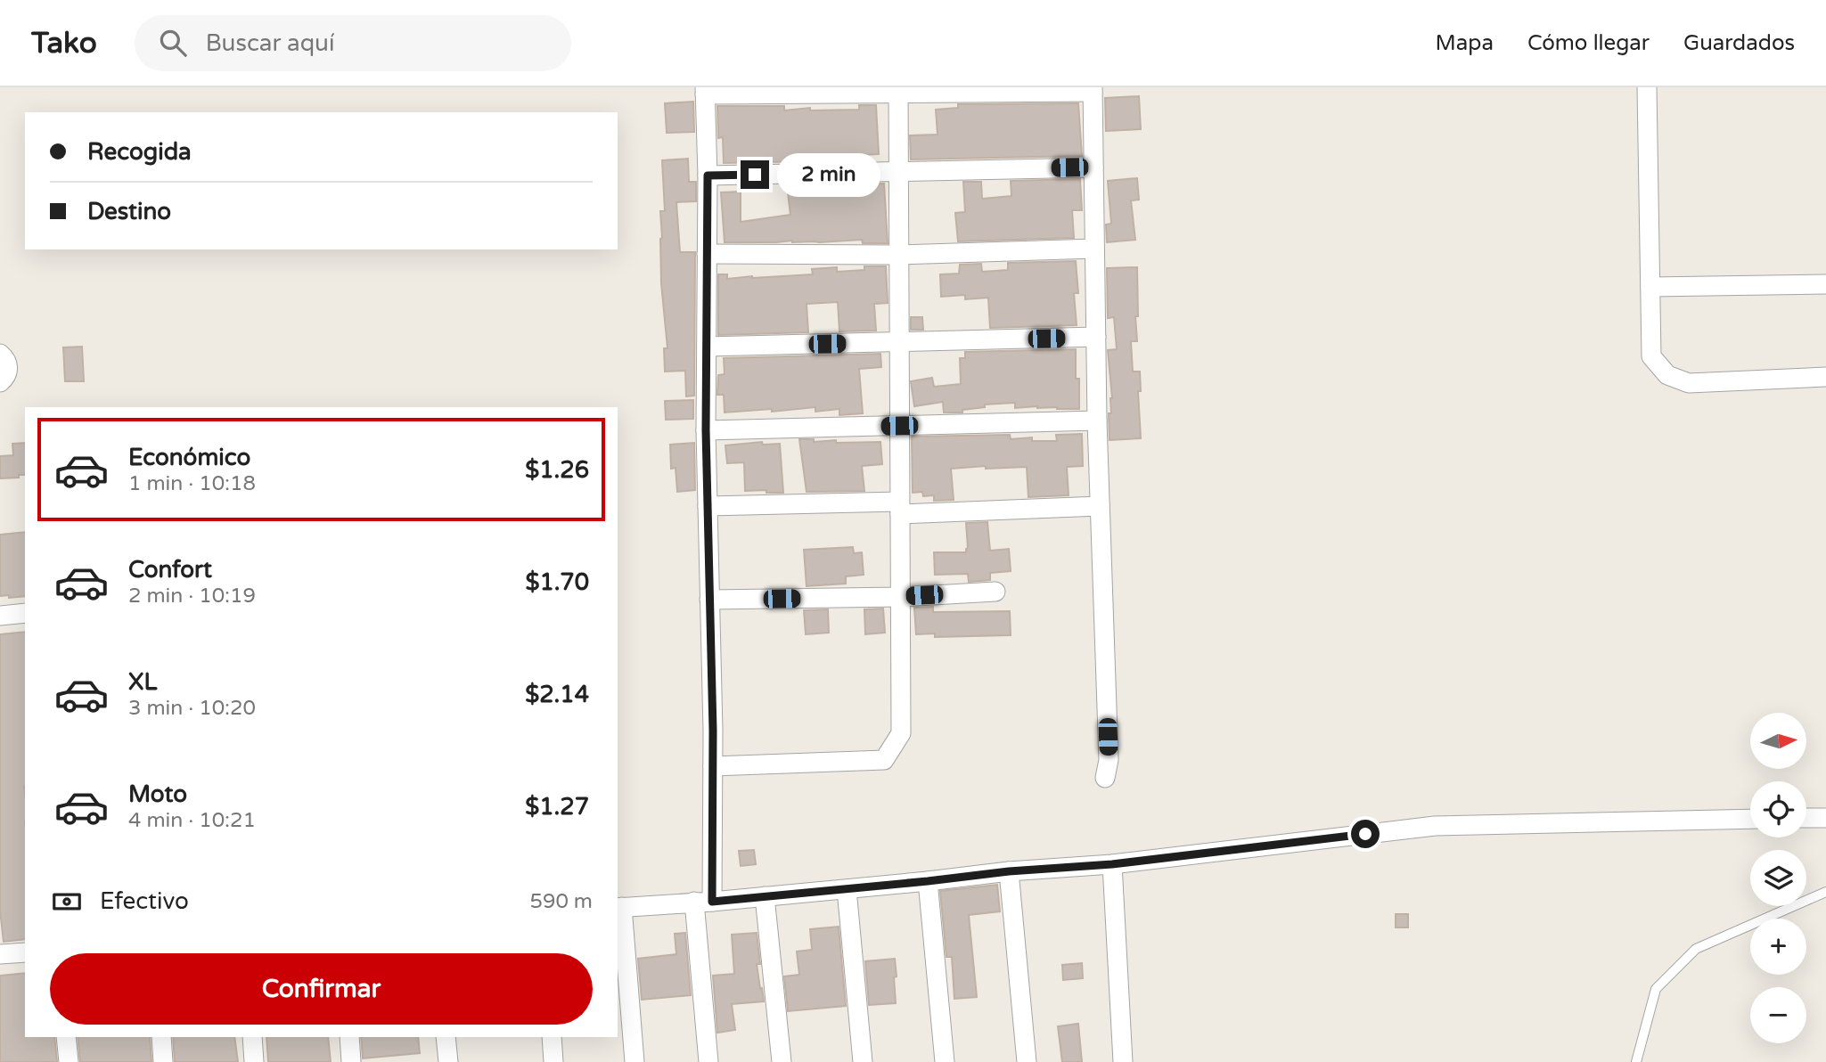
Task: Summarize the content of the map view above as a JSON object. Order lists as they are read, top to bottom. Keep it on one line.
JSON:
{"north":"right","page":{"header":"Tako","search":"Buscar aquí","nav":["Mapa","Cómo llegar","Guardados"],"banner":["Recogida","Destino"],"bubble":"2 min","list":[{"name":"Económico","note":"1 min · 10:18","value":"$1.26"},{"name":"Confort","note":"2 min · 10:19","value":"$1.70"},{"name":"XL","note":"3 min · 10:20","value":"$2.14"},{"name":"Moto","note":"4 min · 10:21","value":"$1.27"}],"map_buttons":["+","−"],"pay":["Efectivo","590 m"],"buttons":"Confirmar"}}
